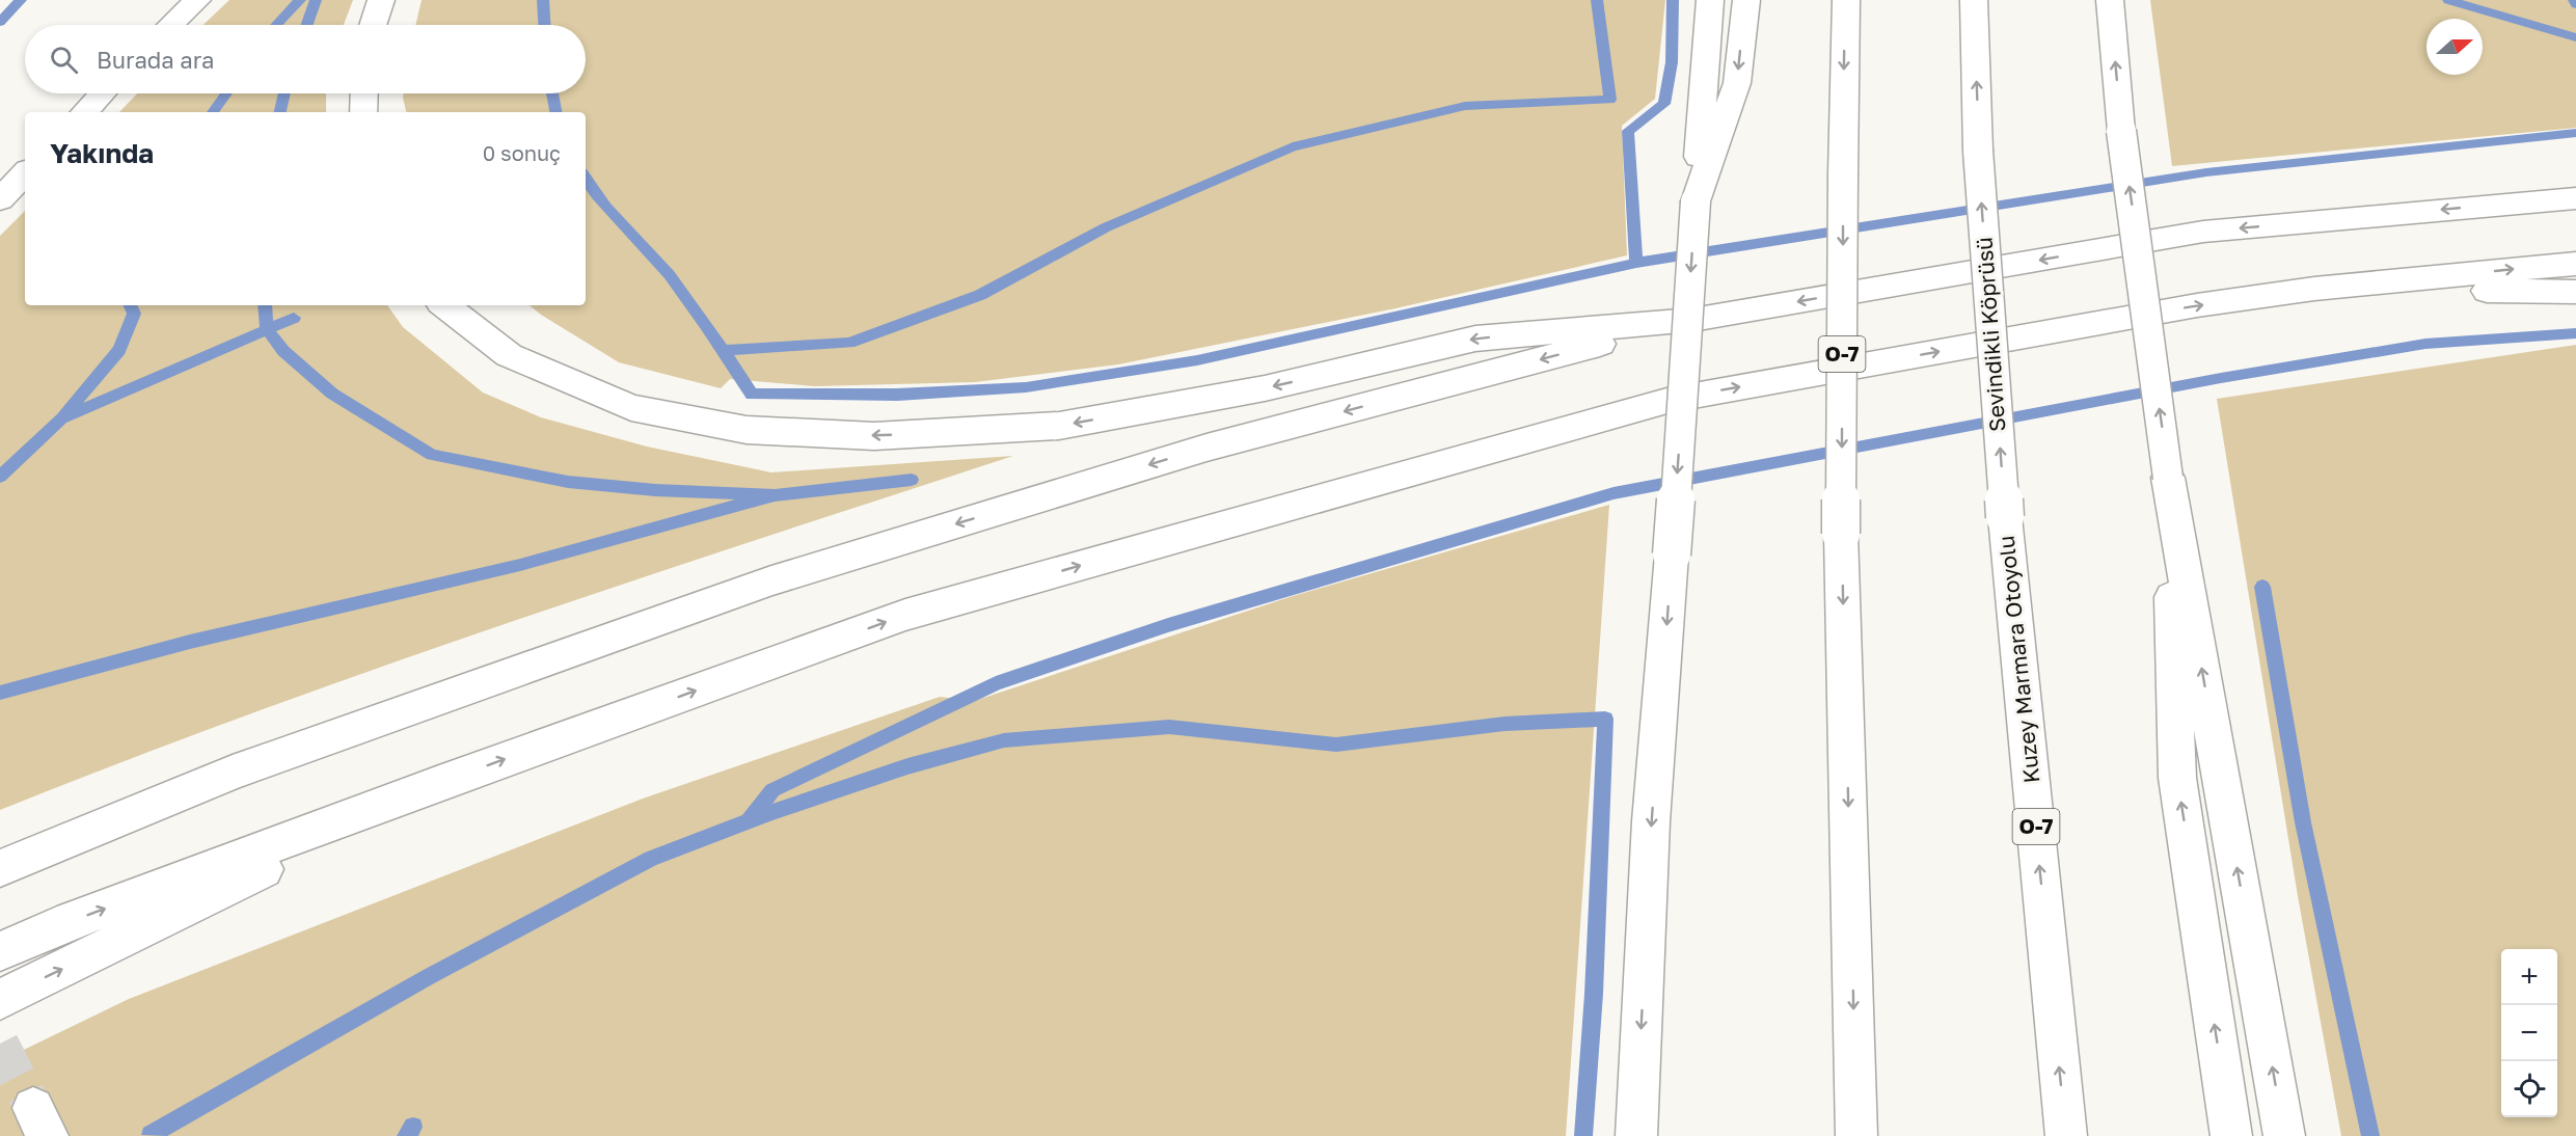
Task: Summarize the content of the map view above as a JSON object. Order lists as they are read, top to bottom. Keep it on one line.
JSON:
{"streets":{"highway":["Sevindikli Köprüsü","O-7","Kuzey Marmara Otoyolu"]},"crossings":[["Sevindikli Köprüsü","Kuzey Marmara Otoyolu"]],"north":"right","page":{"search":"Burada ara","heading":["Yakında","0 sonuç"],"map_buttons":["+","−"]}}
